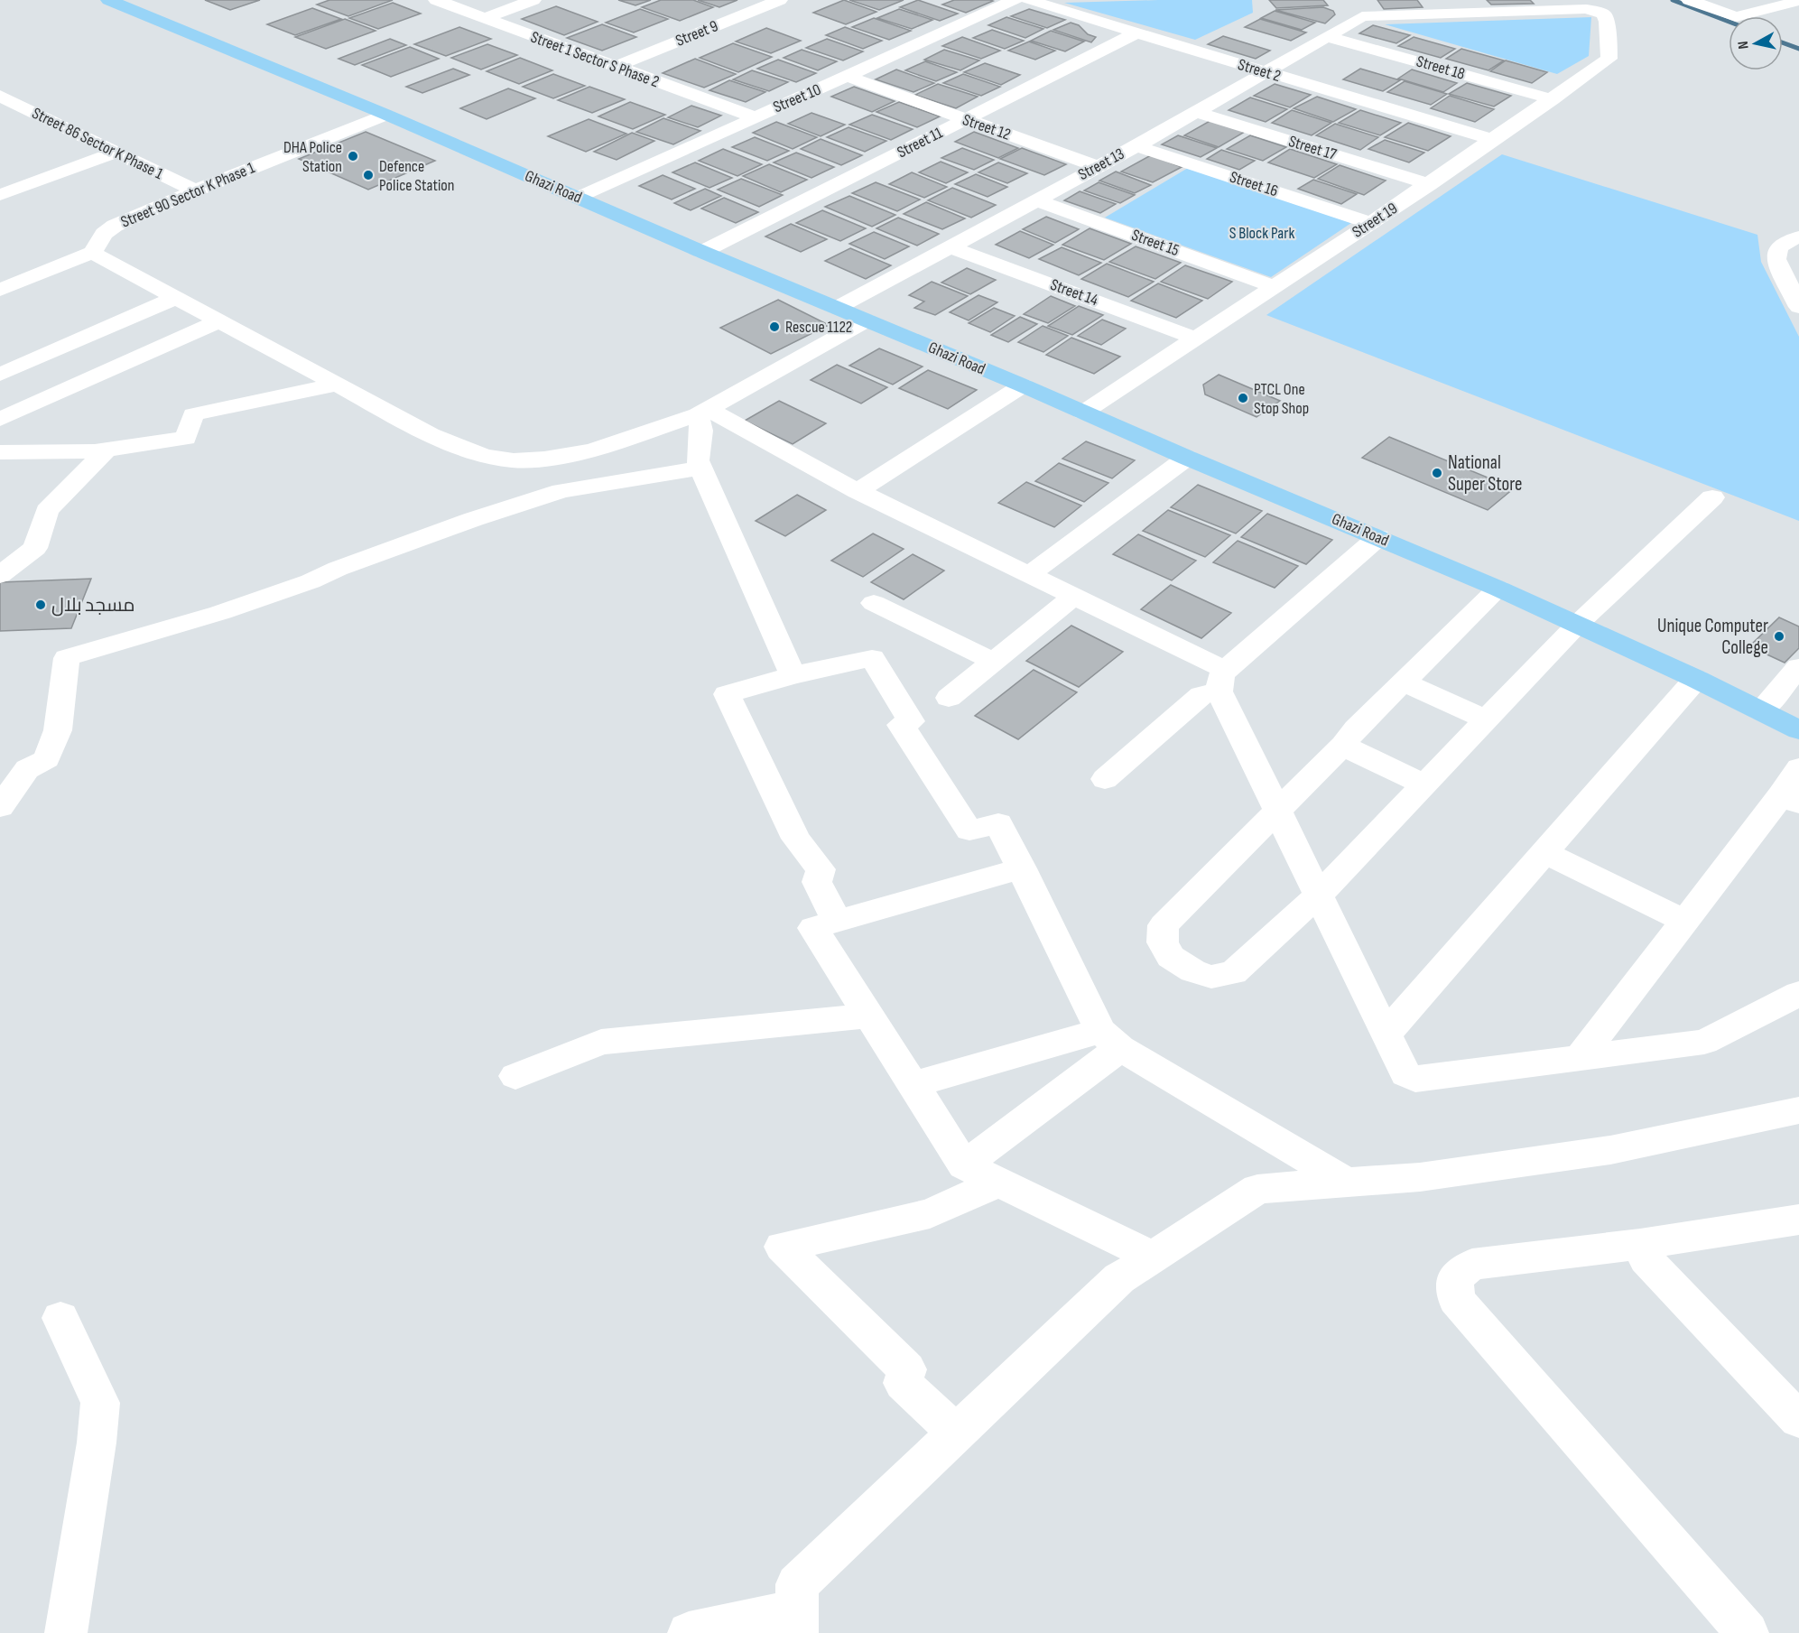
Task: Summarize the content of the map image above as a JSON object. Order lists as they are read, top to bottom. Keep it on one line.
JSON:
{"streets":{"main road":["Ghazi Road"],"street":["Street 9","Street 1 Sector S Phase 2","Street 18","Street 2","Street 10","Street 12","Street 11","Street 86 Sector K Phase 1","Street 17","Street 13","Street 16","Street 90 Sector K Phase 1","Street 19","Street 15","Street 14"]},"crossings":[["Street 9","Street 1 Sector S Phase 2"],["Street 1 Sector S Phase 2","Street 10"],["Street 18","Street 13"],["Street 18","Street 19"],["Street 2","Street 11"],["Street 2","Street 13"],["Street 2","Street 19"],["Street 10","Street 12"],["Street 10","Ghazi Road"],["Street 12","Street 11"],["Street 12","Street 13"],["Street 11","Ghazi Road"],["Street 86 Sector K Phase 1","Street 90 Sector K Phase 1"],["Street 17","Street 13"],["Street 17","Street 19"],["Street 13","Street 16"],["Street 13","Ghazi Road"],["Street 13","Street 15"],["Street 13","Street 14"],["Street 16","Street 19"],["Ghazi Road","Street 90 Sector K Phase 1"],["Ghazi Road","Street 19"],["Street 19","Street 15"],["Street 19","Street 14"]],"parks":["S Block Park"],"places":["DHA Police Station","Defence Police Station","Rescue 1122","PTCL One Stop Shop","National Super Store","مسجد بلال","Unique Computer College"],"north":"left"}
